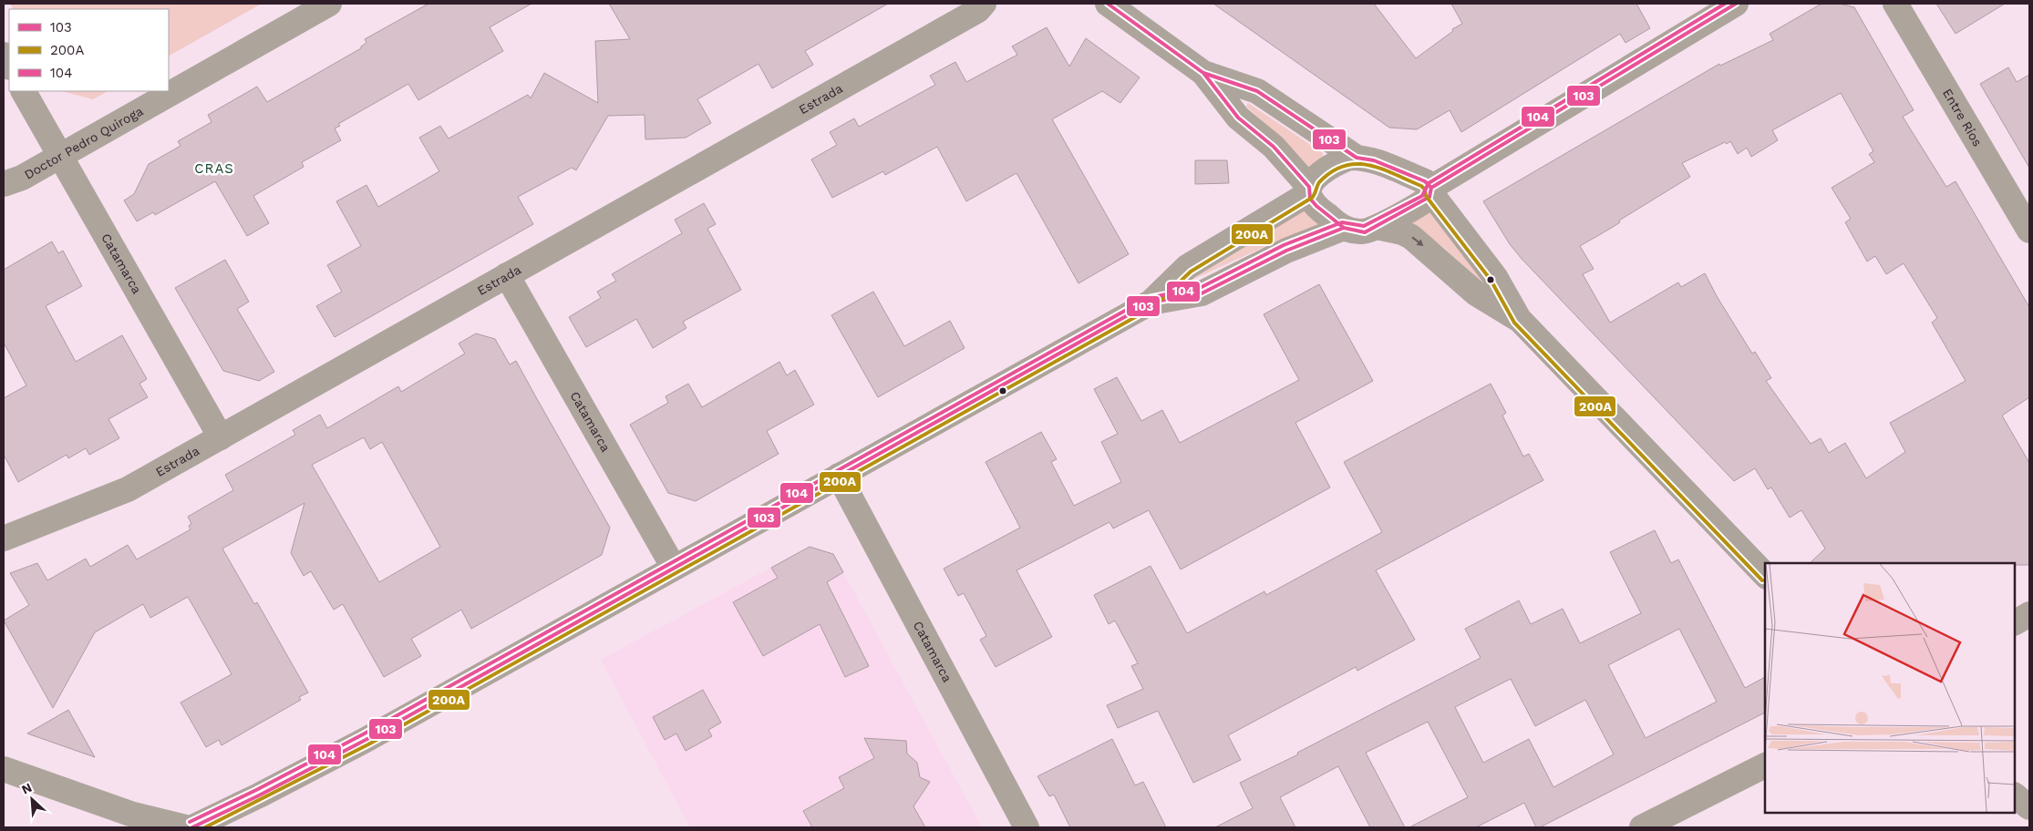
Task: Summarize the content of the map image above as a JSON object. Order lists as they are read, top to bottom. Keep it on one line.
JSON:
{"streets":{"street":["Estrada","Entre Ríos","Doctor Pedro Quiroga","Catamarca"]},"crossings":[["Estrada","Catamarca"],["Doctor Pedro Quiroga","Catamarca"]],"districts":["CRAS"],"lines":["transit line 103","transit line 104","transit line 200A"],"legend":["103","200A","104"],"north":"top left"}
